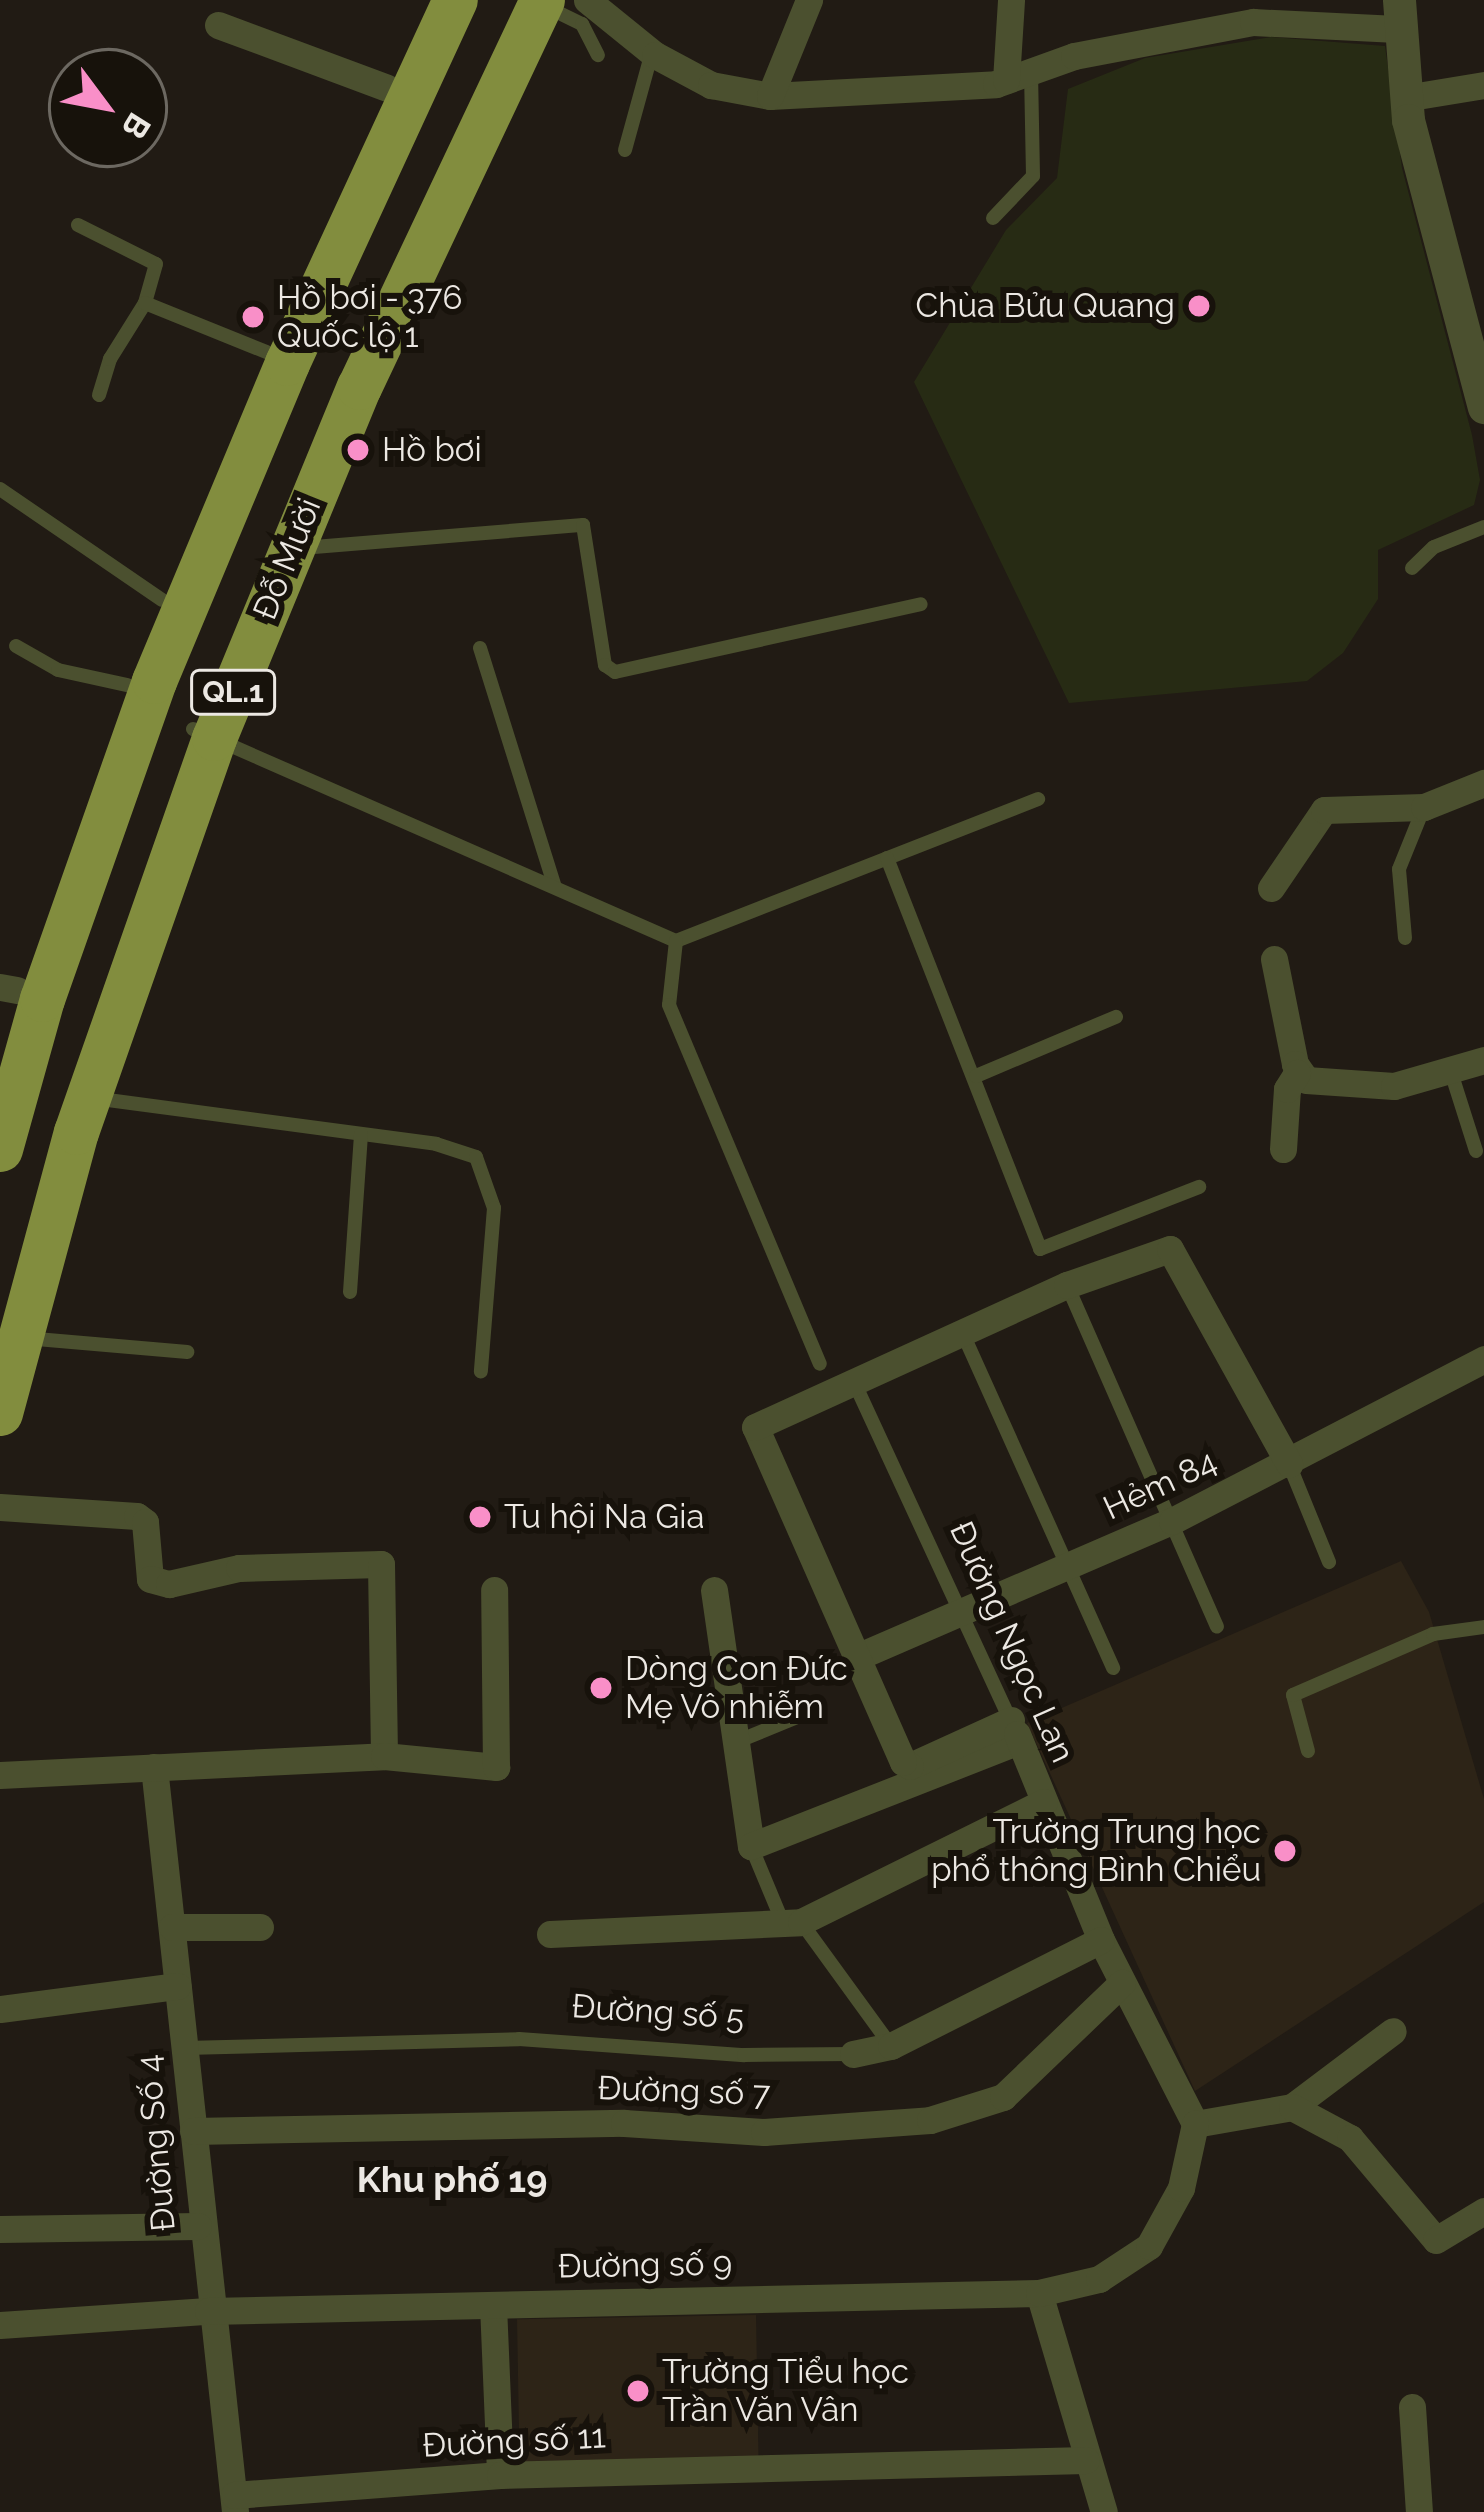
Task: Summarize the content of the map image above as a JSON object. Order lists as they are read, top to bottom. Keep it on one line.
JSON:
{"streets":{"highway":["Đỗ Mười","QL.1"],"street":["Hẻm 84","Đường Ngọc Lan","Đường số 5","Đường số 7","Đường Số 4","Đường số 9","Đường số 11"]},"crossings":[["Hẻm 84","Đường Ngọc Lan"],["Đường Ngọc Lan","Đường số 5"],["Đường Ngọc Lan","Đường số 7"],["Đường Ngọc Lan","Đường số 9"],["Đường số 5","Đường Số 4"],["Đường số 7","Đường Số 4"],["Đường Số 4","Đường số 9"],["Đường Số 4","Đường số 11"]],"districts":["Khu phố 19"],"places":["Chùa Bửu Quang","Hồ bơi - 376 Quốc lộ 1","Hồ bơi","Tu hội Na Gia","Dòng Con Đức Mẹ Vô nhiễm","Trường Trung học phổ thông Bình Chiểu","Trường Tiểu học Trần Văn Vân"],"north":"bottom right"}
